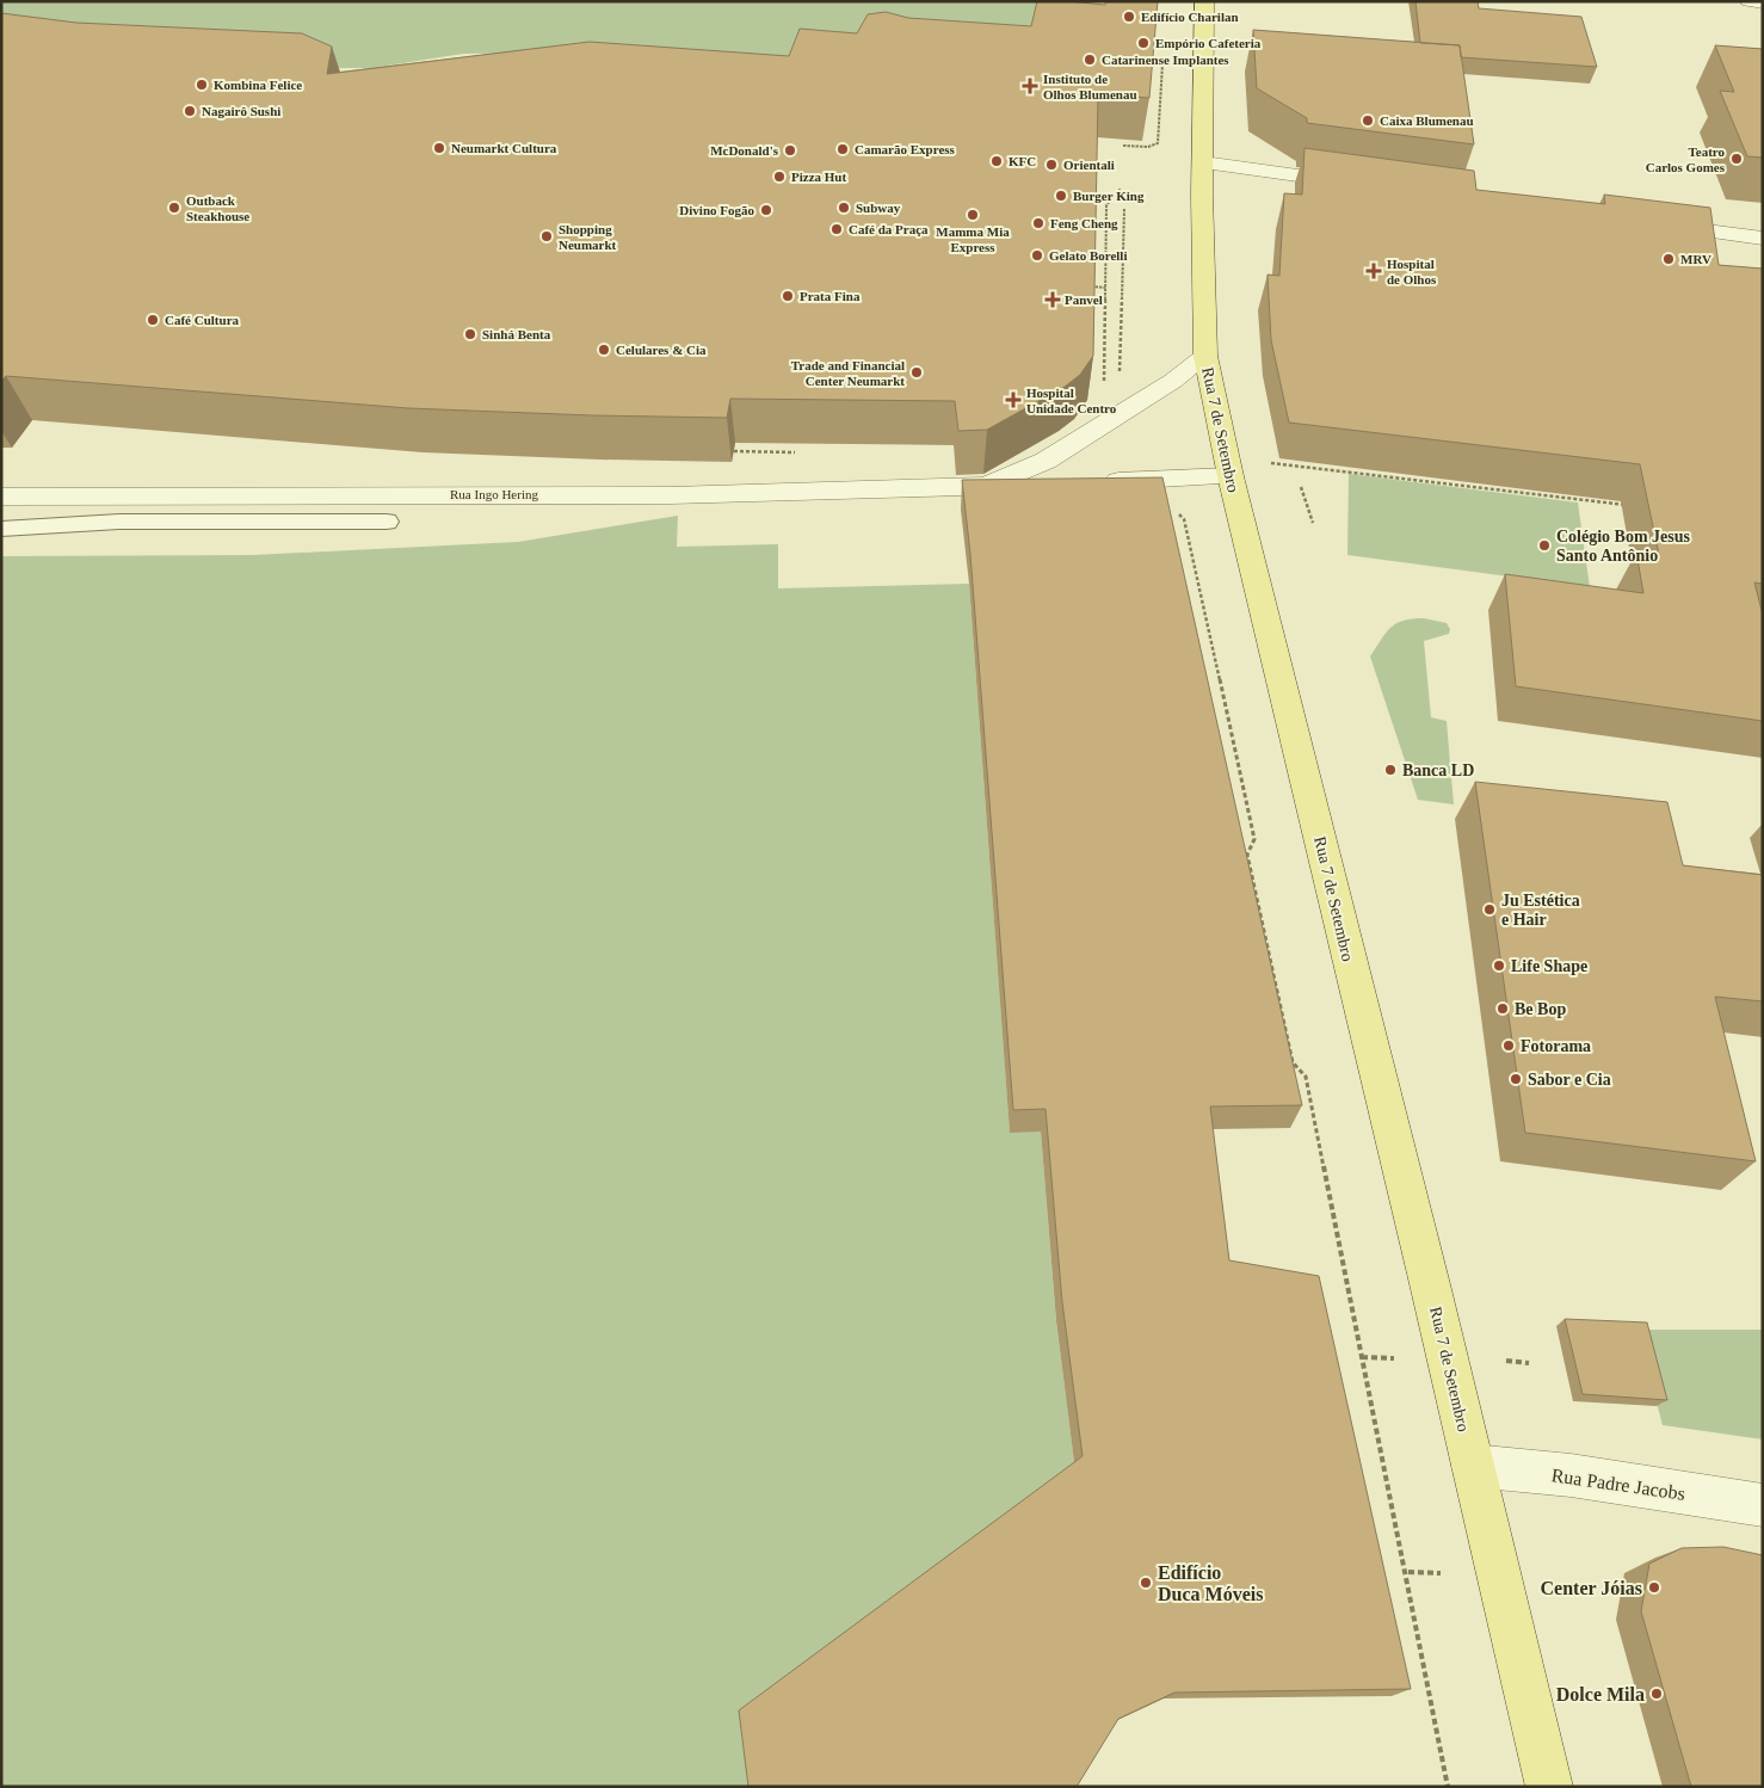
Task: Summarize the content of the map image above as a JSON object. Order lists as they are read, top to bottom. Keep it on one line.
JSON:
{"streets":{"main road":["Rua 7 de Setembro"],"street":["Rua Ingo Hering","Rua Padre Jacobs"]},"crossings":[["Rua 7 de Setembro","Rua Ingo Hering"],["Rua 7 de Setembro","Rua Padre Jacobs"]],"places":{"other":["Edifício Charilan","Empório Cafeteria","Catarinense Implantes","Kombina Felice","Nagairô Sushi","Caixa Blumenau","Neumarkt Cultura","Camarão Express","McDonald's","Teatro Carlos Gomes","KFC","Orientali","Pizza Hut","Burger King","Outback Steakhouse","Subway","Divino Fogão","Mamma Mia Express","Feng Cheng","Café da Praça","Shopping Neumarkt","Gelato Borelli","MRV","Prata Fina","Café Cultura","Sinhá Benta","Celulares & Cia","Trade and Financial Center Neumarkt","Colégio Bom Jesus Santo Antônio","Banca LD","Ju Estética e Hair","Life Shape","Be Bop","Fotorama","Sabor e Cia","Edifício Duca Móveis","Center Jóias","Dolce Mila"],"health":["Instituto de Olhos Blumenau","Hospital de Olhos","Panvel","Hospital Unidade Centro"]}}
